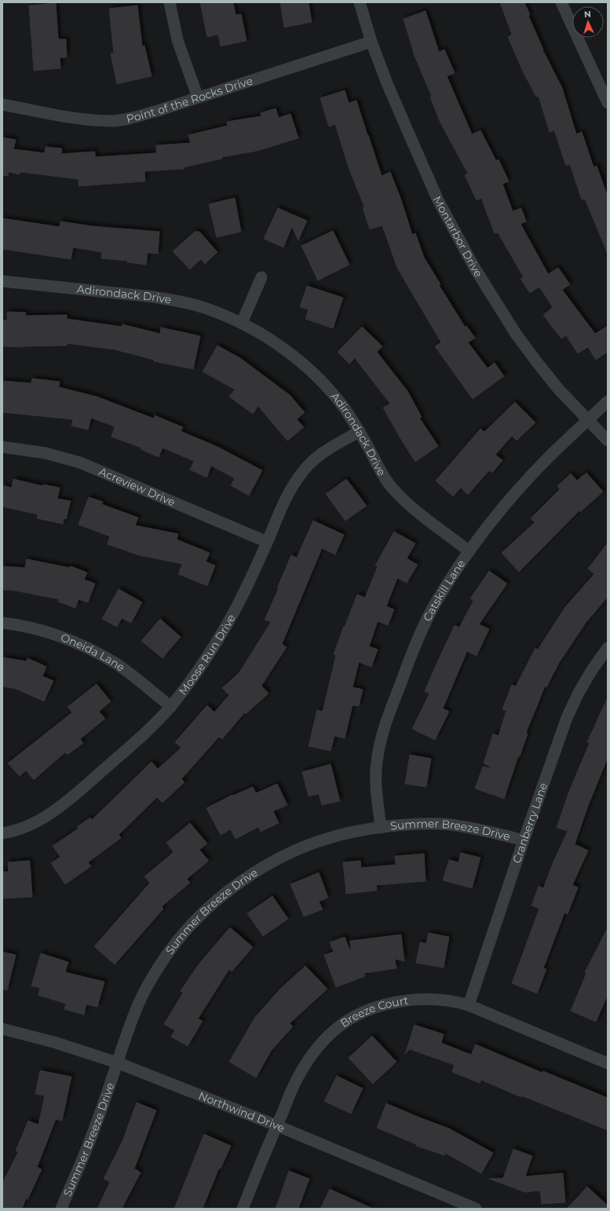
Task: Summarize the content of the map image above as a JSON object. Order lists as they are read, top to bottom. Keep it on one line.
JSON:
{"streets":{"street":["Point of the Rocks Drive","Montarbor Drive","Adirondack Drive","Acreview Drive","Catskill Lane","Oneida Lane","Moose Run Drive","Cranberry Lane","Summer Breeze Drive","Breeze Court","Northwind Drive"]},"crossings":[["Point of the Rocks Drive","Montarbor Drive"],["Montarbor Drive","Catskill Lane"],["Adirondack Drive","Catskill Lane"],["Adirondack Drive","Moose Run Drive"],["Acreview Drive","Moose Run Drive"],["Catskill Lane","Summer Breeze Drive"],["Oneida Lane","Moose Run Drive"],["Cranberry Lane","Summer Breeze Drive"],["Cranberry Lane","Breeze Court"],["Summer Breeze Drive","Northwind Drive"],["Breeze Court","Northwind Drive"]],"north":"top"}
